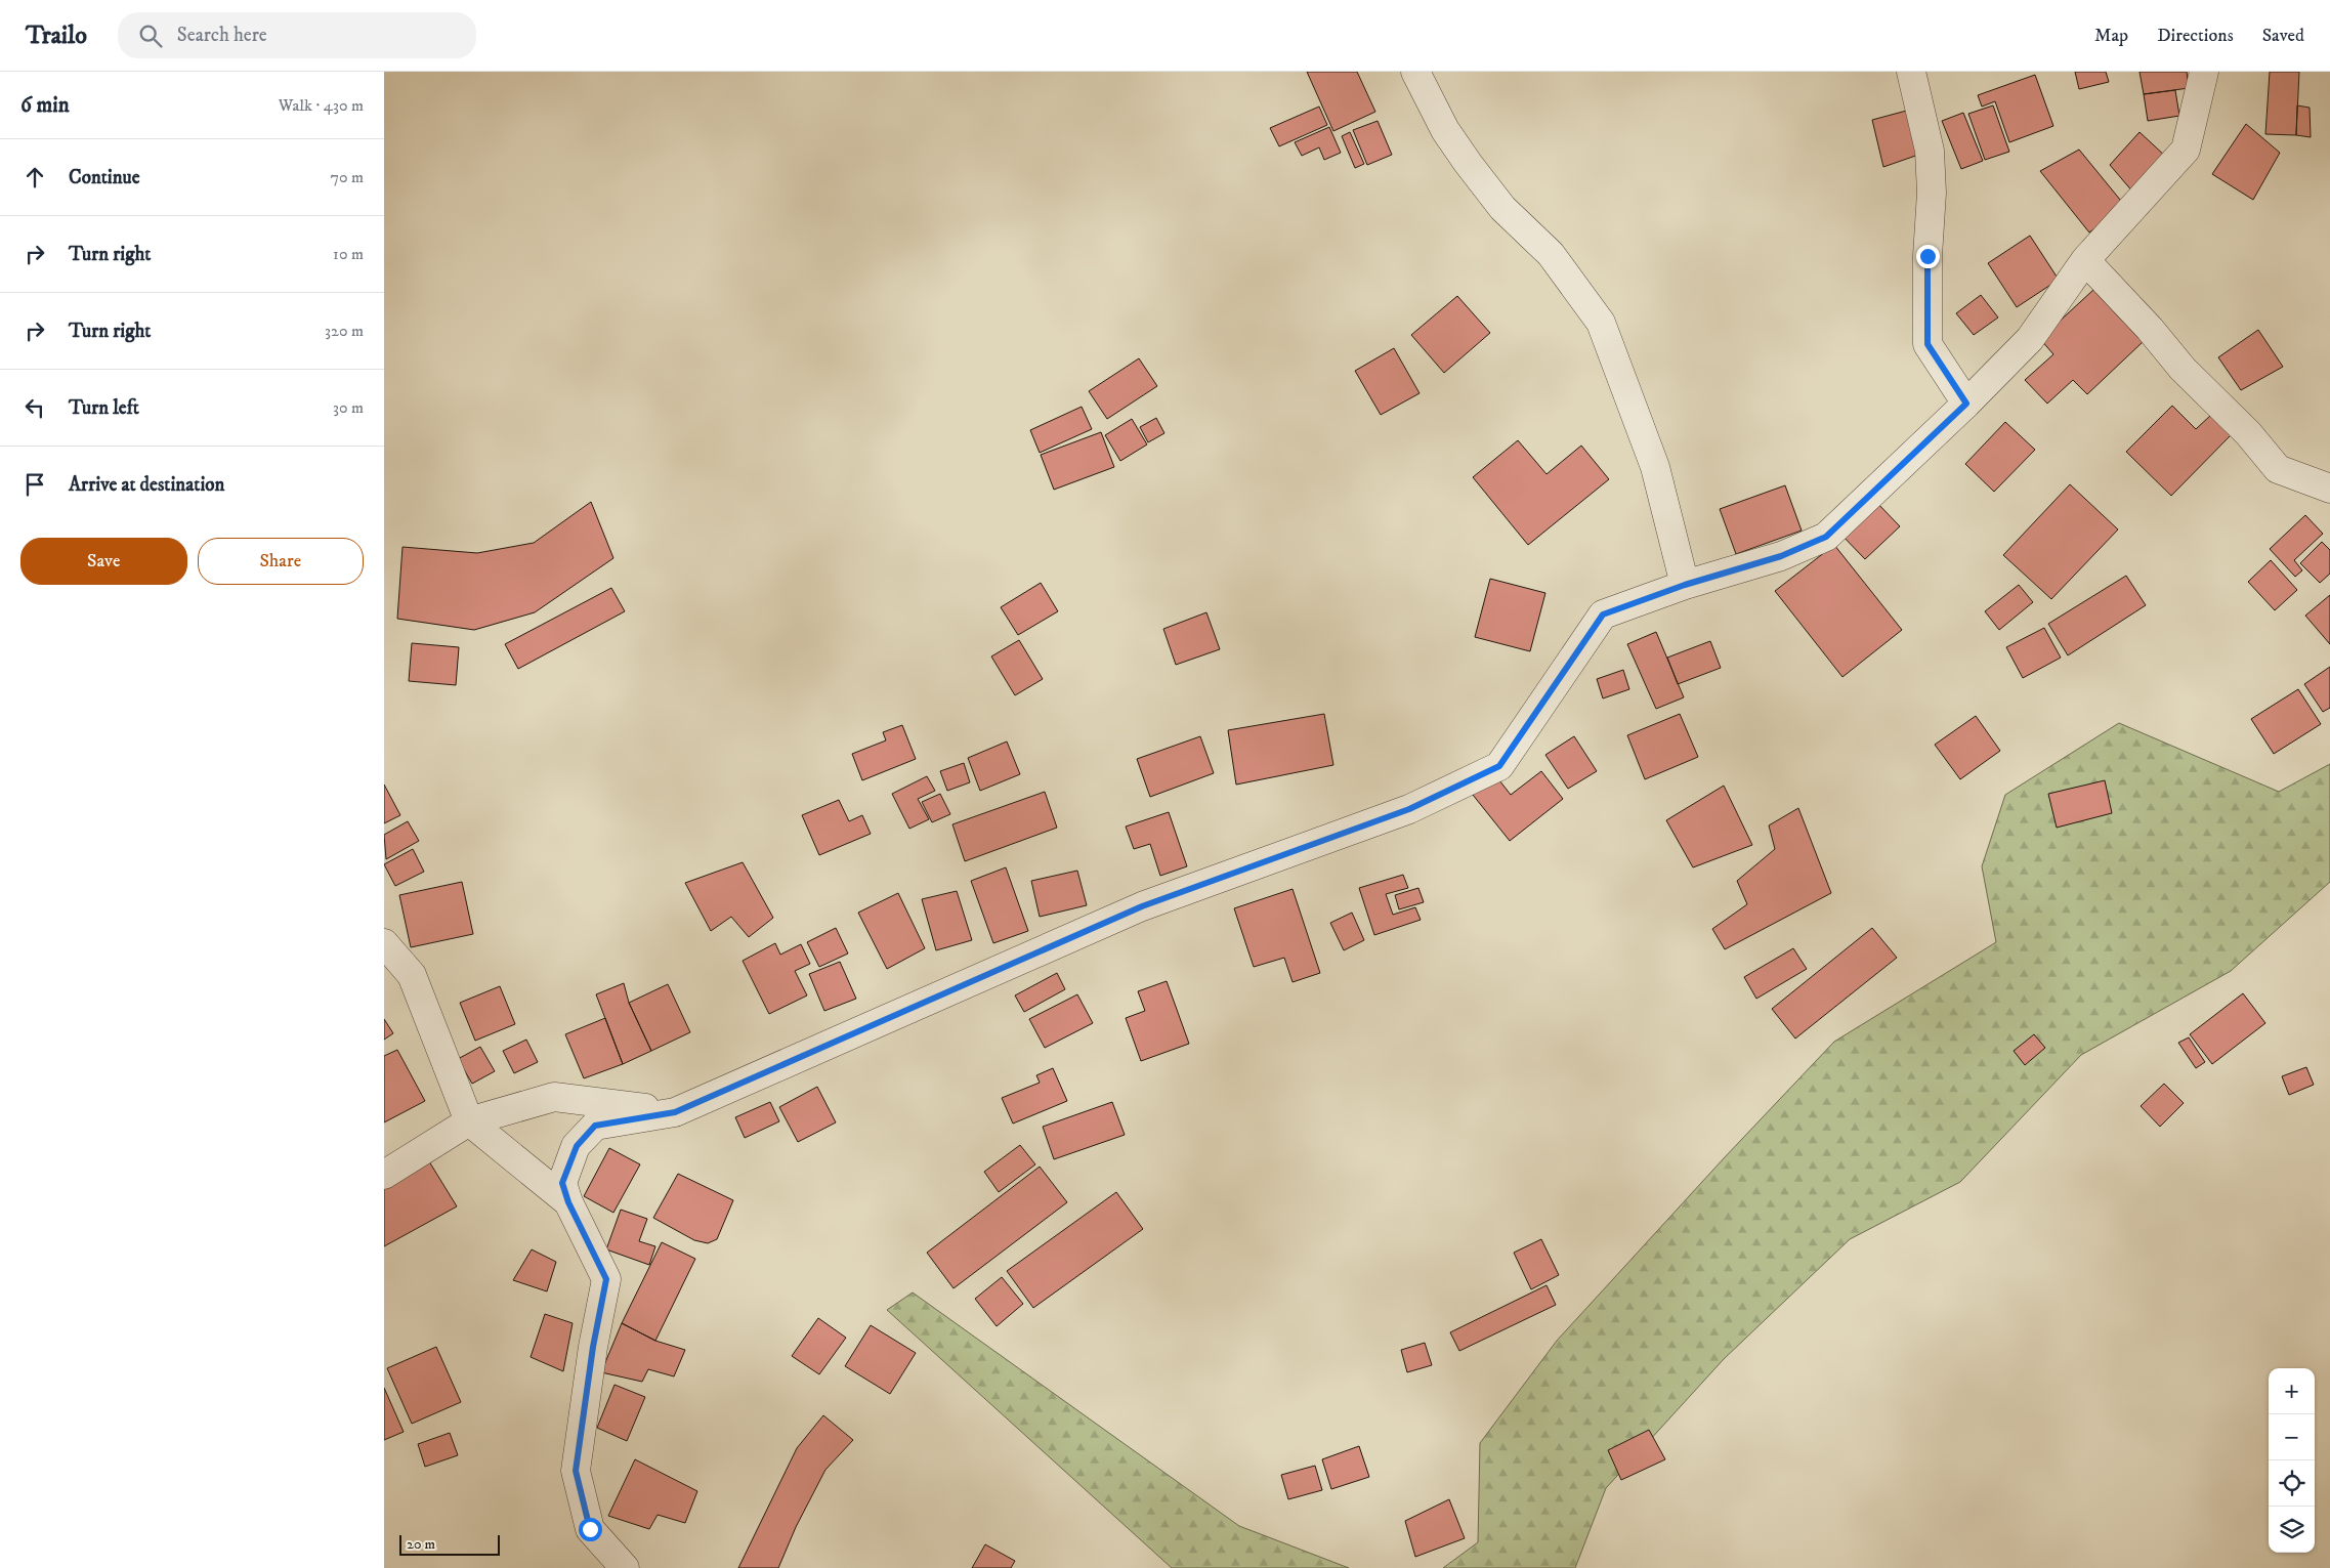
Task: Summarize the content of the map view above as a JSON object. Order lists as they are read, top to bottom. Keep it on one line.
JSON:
{"scale_bar":"20 m","page":{"header":"Trailo","search":"Search here","nav":["Map","Directions","Saved"],"heading":["6 min","Walk · 430 m"],"list":[["Continue","70 m"],["Turn right","10 m"],["Turn right","320 m"],["Turn left","30 m"],"Arrive at destination"],"buttons":["Save","Share"],"map_buttons":["+","−"],"scale":"20 m"}}
